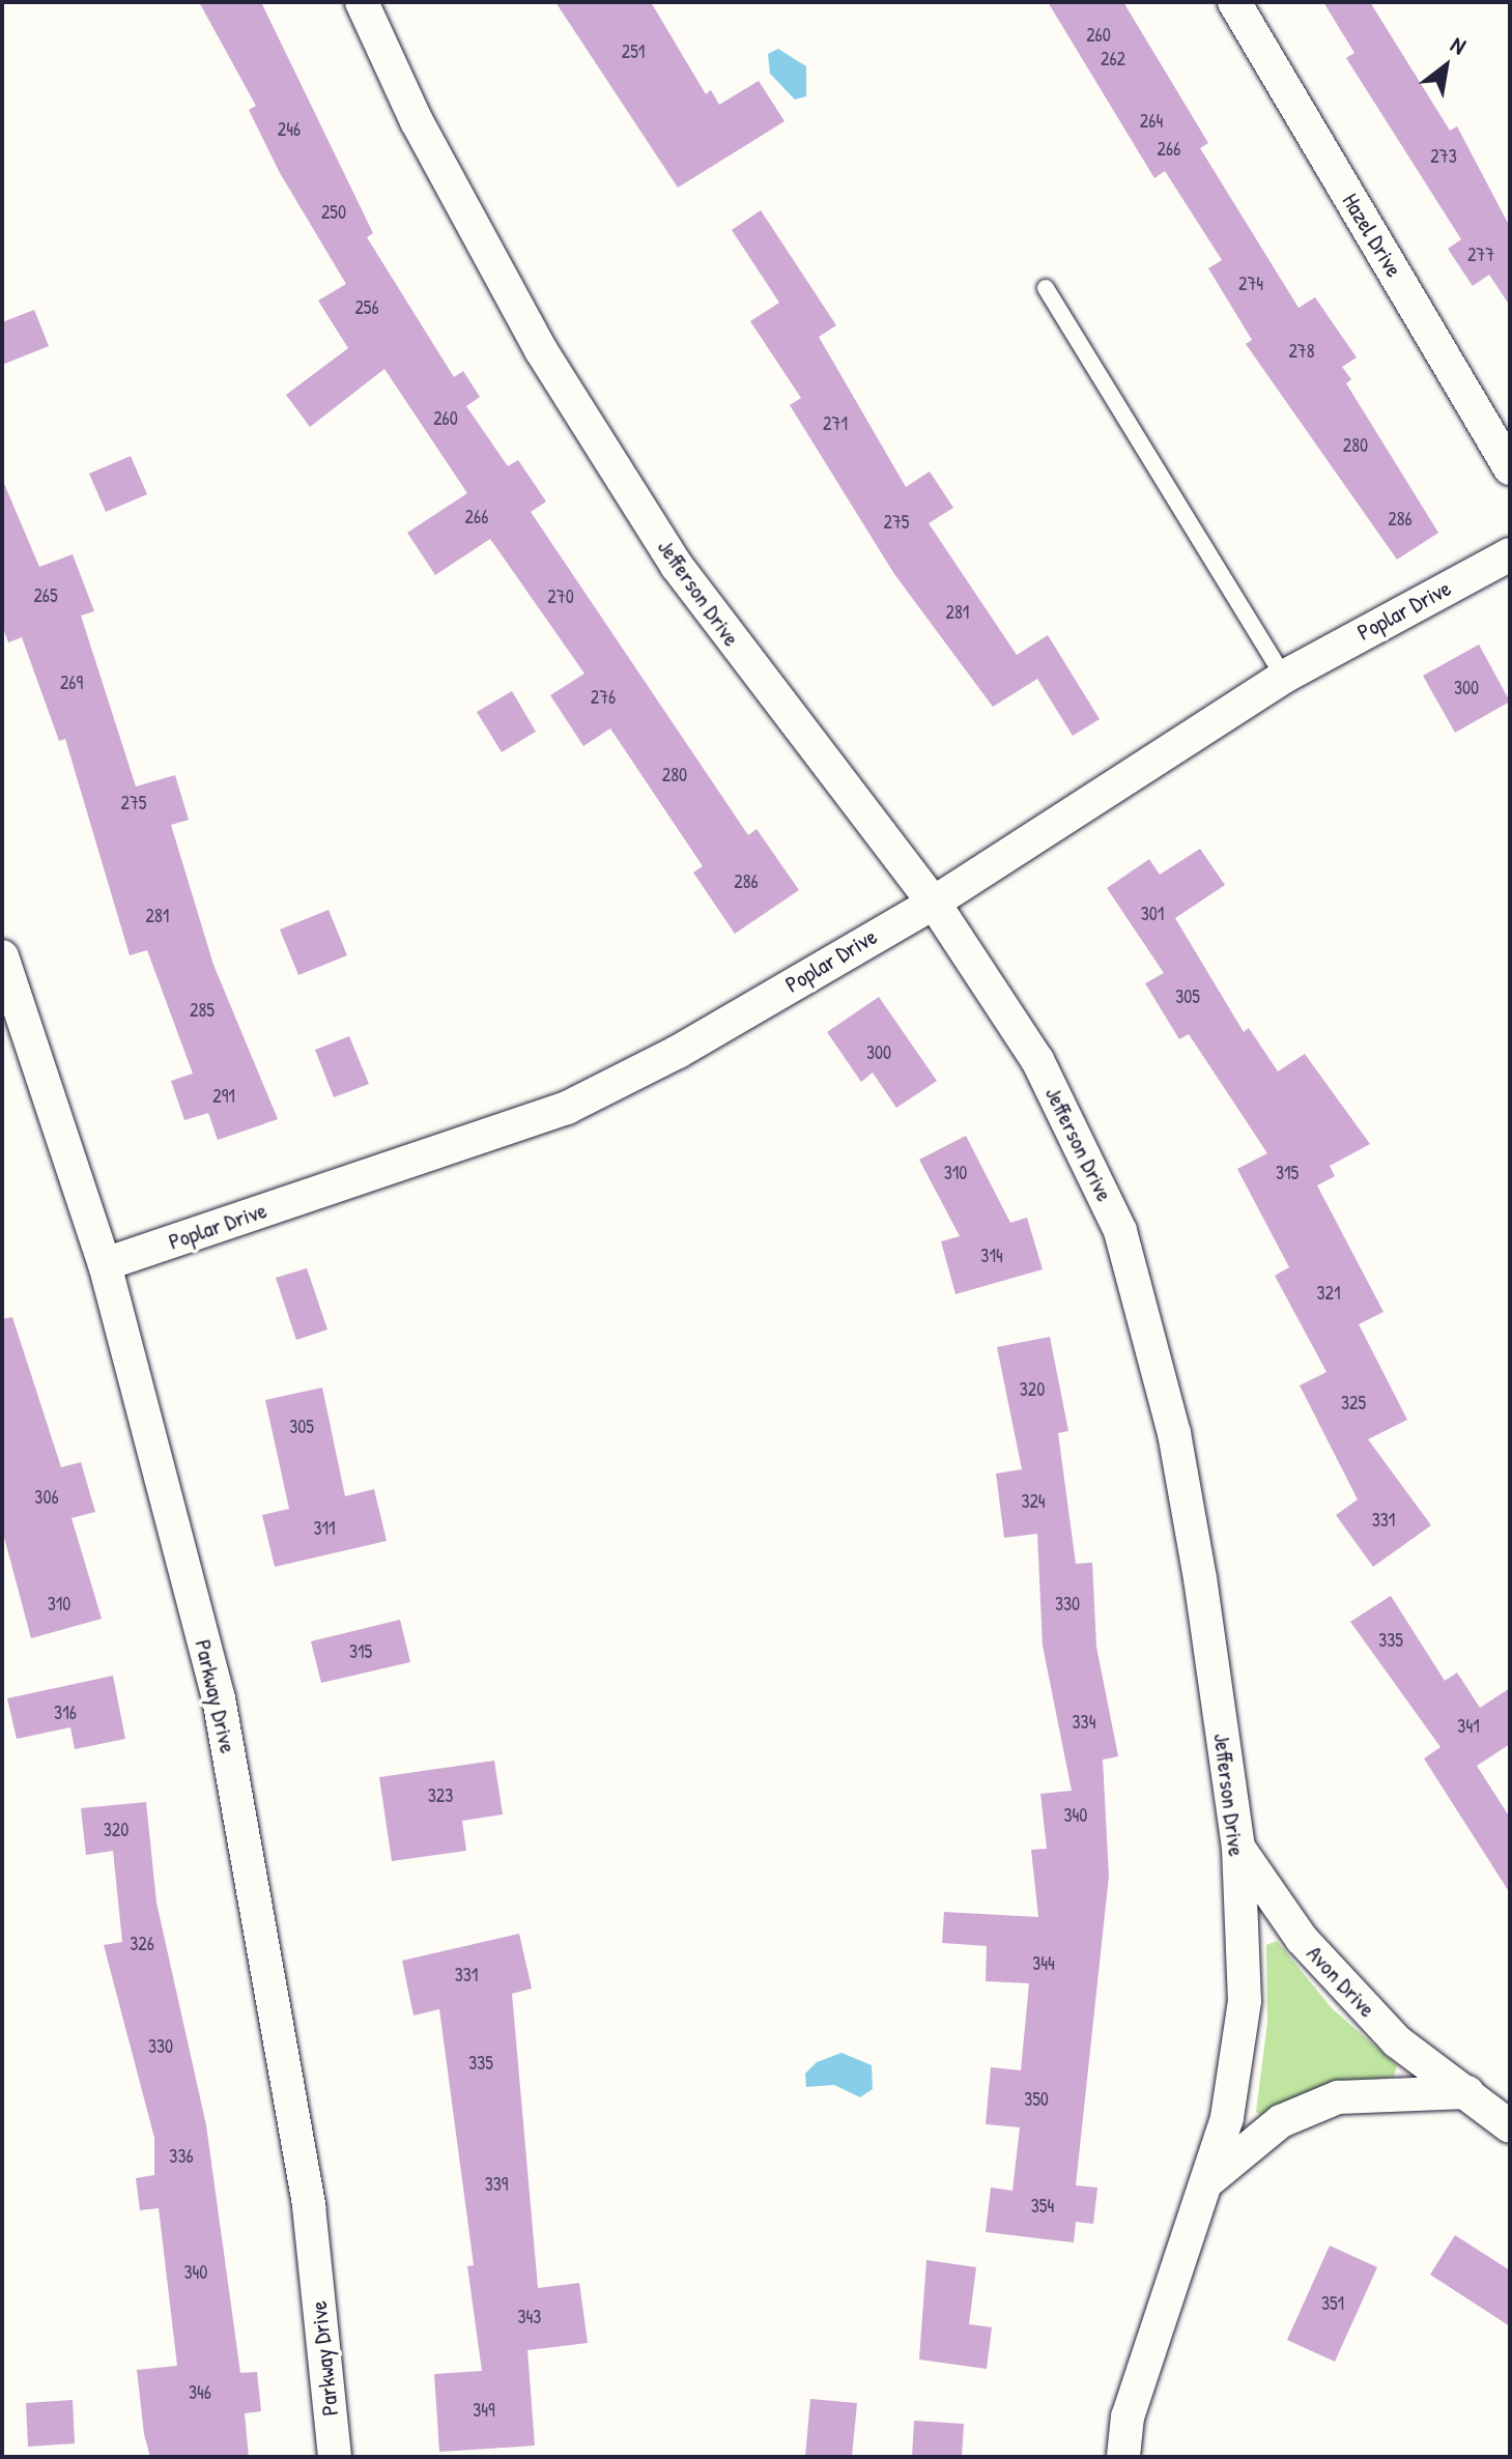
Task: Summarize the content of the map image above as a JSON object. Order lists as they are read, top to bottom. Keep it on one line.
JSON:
{"streets":{"street":["Hazel Drive","Jefferson Drive","Poplar Drive","Parkway Drive","Avon Drive"]},"crossings":[["Jefferson Drive","Poplar Drive"],["Jefferson Drive","Avon Drive"],["Poplar Drive","Parkway Drive"]],"house_numbers":["260","251","262","264","246","266","273","250","277","274","256","278","260","271","280","266","286","275","265","270","281","269","300","276","280","275","286","301","281","305","285","300","291","310","315","314","321","320","325","305","306","324","331","311","310","330","335","315","316","334","341","323","340","320","326","344","331","330","335","350","336","339","354","340","351","343","346","349"],"north":"top right"}
